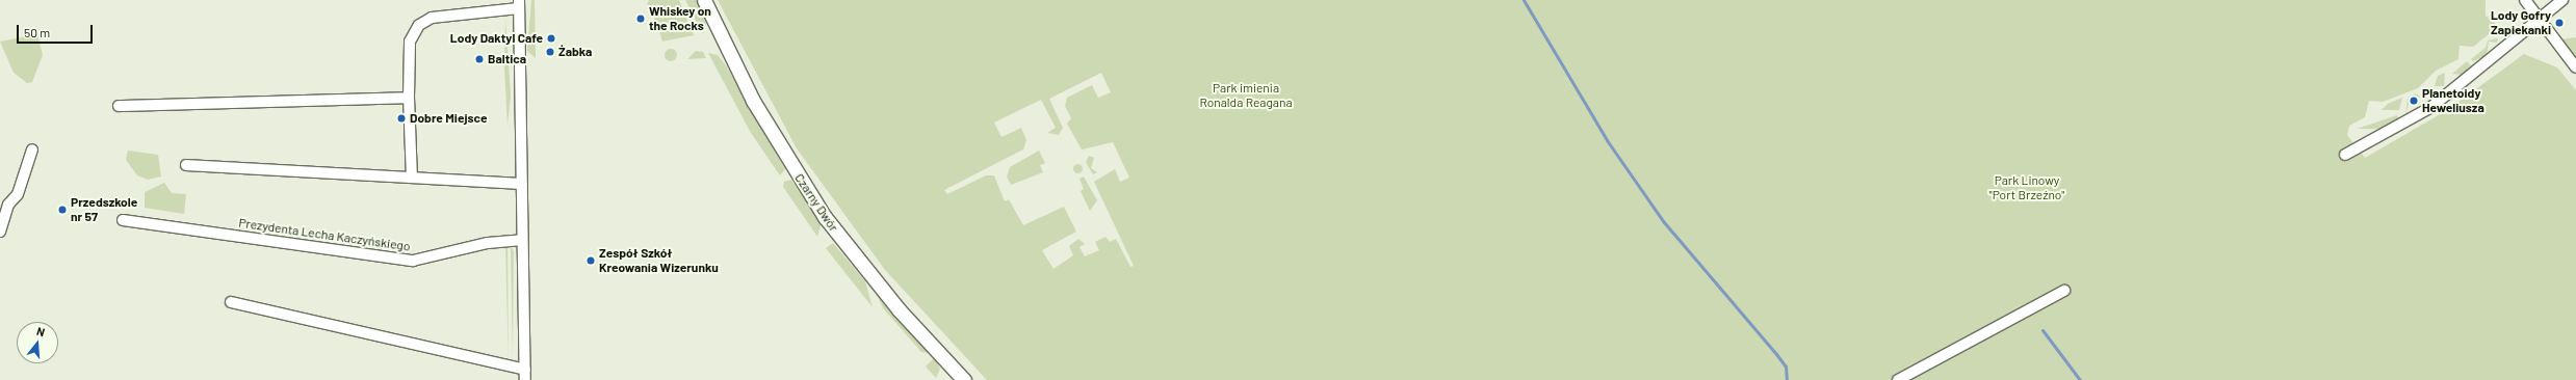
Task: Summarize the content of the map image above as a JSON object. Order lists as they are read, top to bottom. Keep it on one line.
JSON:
{"streets":{"main road":["Czarny Dwór"],"street":["Prezydenta Lecha Kaczyńskiego"]},"parks":["Park imienia Ronalda Reagana","Park Linowy \"Port Brzeźno\""],"places":["Whiskey on the Rocks","Lody Gofry Zapiekanki","Lody Daktyl Cafe","Żabka","Baltica","Planetoidy Heweliusza","Dobre Miejsce","Przedszkole nr 57","Zespół Szkół Kreowania Wizerunku"],"scale_bar":"50 m","north":"top"}
